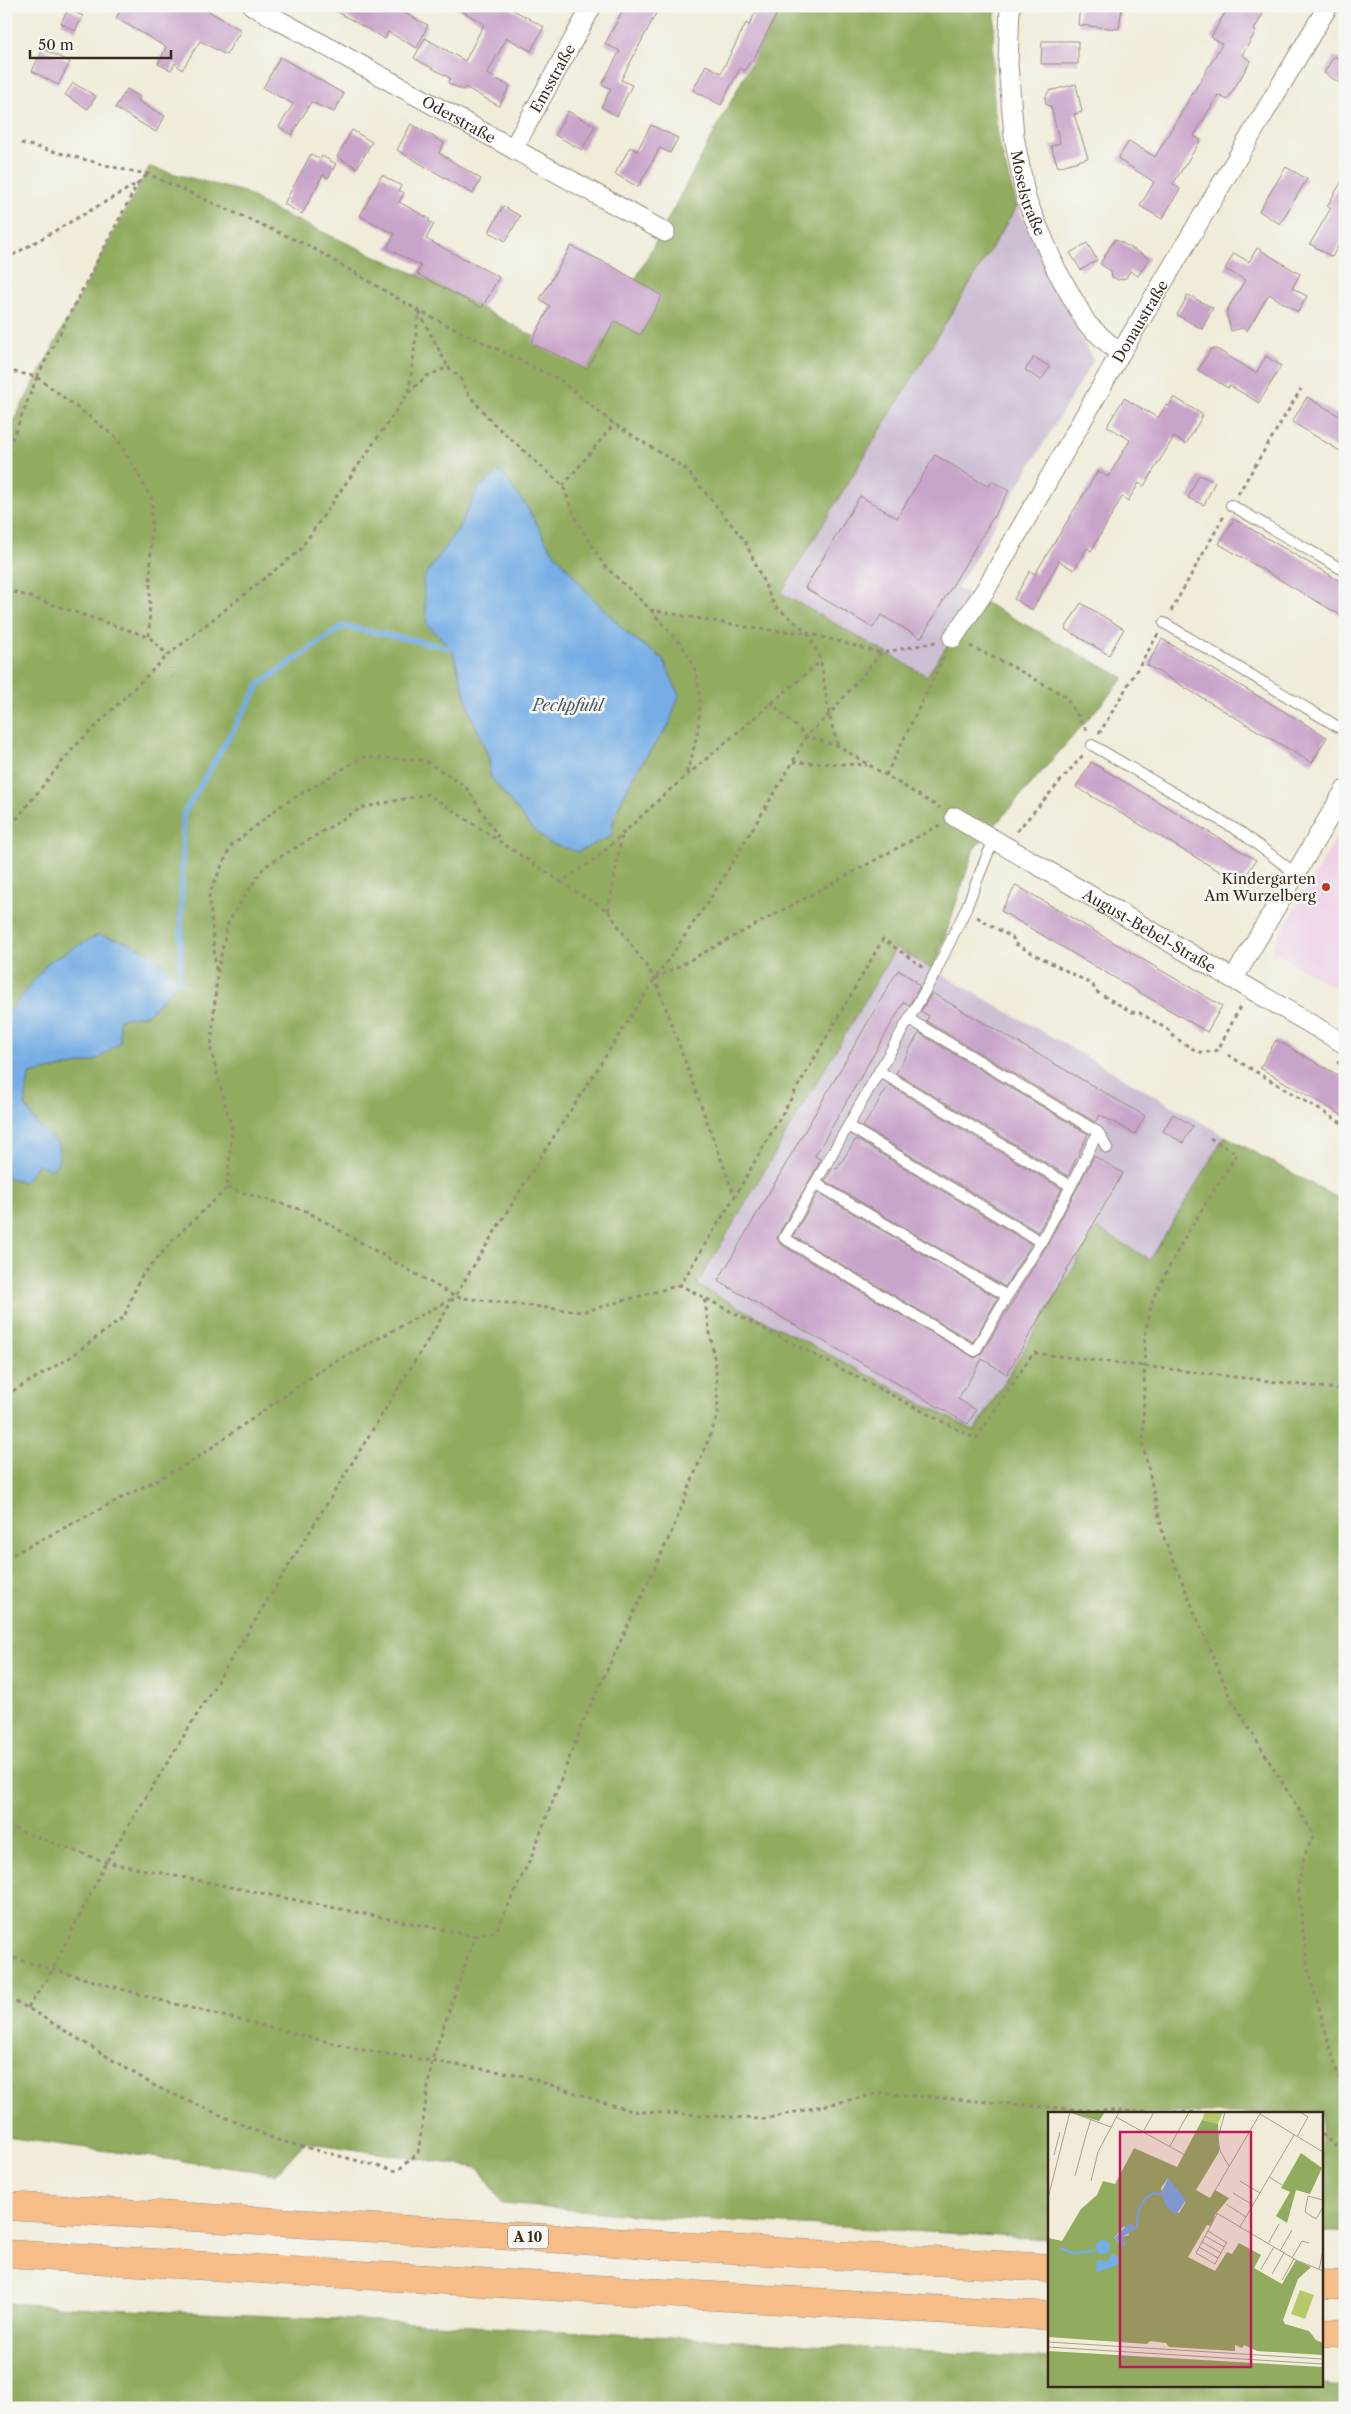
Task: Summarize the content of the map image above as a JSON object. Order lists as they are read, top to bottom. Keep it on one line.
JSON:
{"streets":{"highway":["A 10"],"street":["Emsstraße","Oderstraße","Moselstraße","Donaustraße","August-Bebel-Straße"]},"crossings":[["Emsstraße","Oderstraße"],["Moselstraße","Donaustraße"]],"water":["Pechpfuhl"],"places":["Kindergarten Am Wurzelberg"],"scale_bar":"50 m"}
